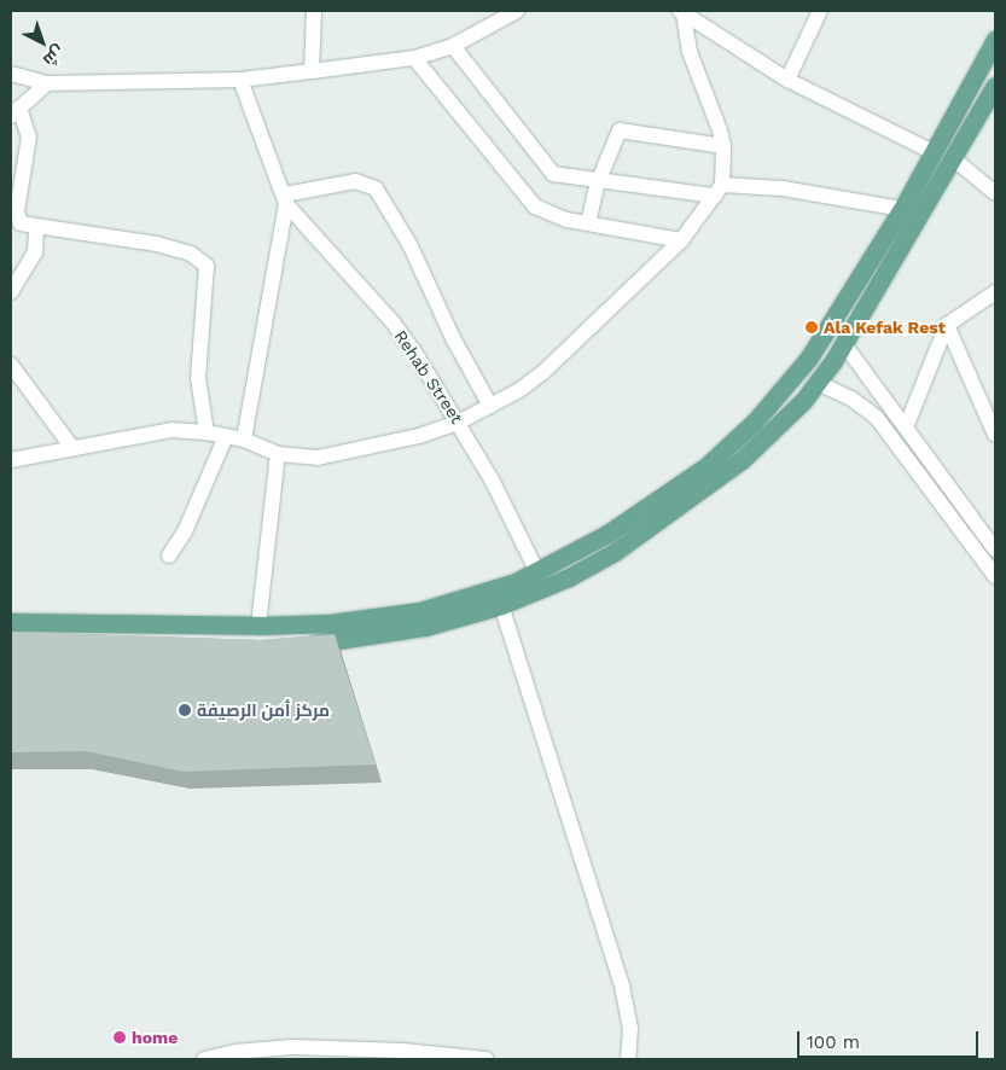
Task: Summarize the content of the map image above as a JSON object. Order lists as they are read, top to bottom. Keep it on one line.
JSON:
{"streets":{"street":["Rehab Street"]},"places":["Ala Kefak Rest","مركز أمن الرصيفة","home"],"scale_bar":"100 m","north":"bottom right"}
